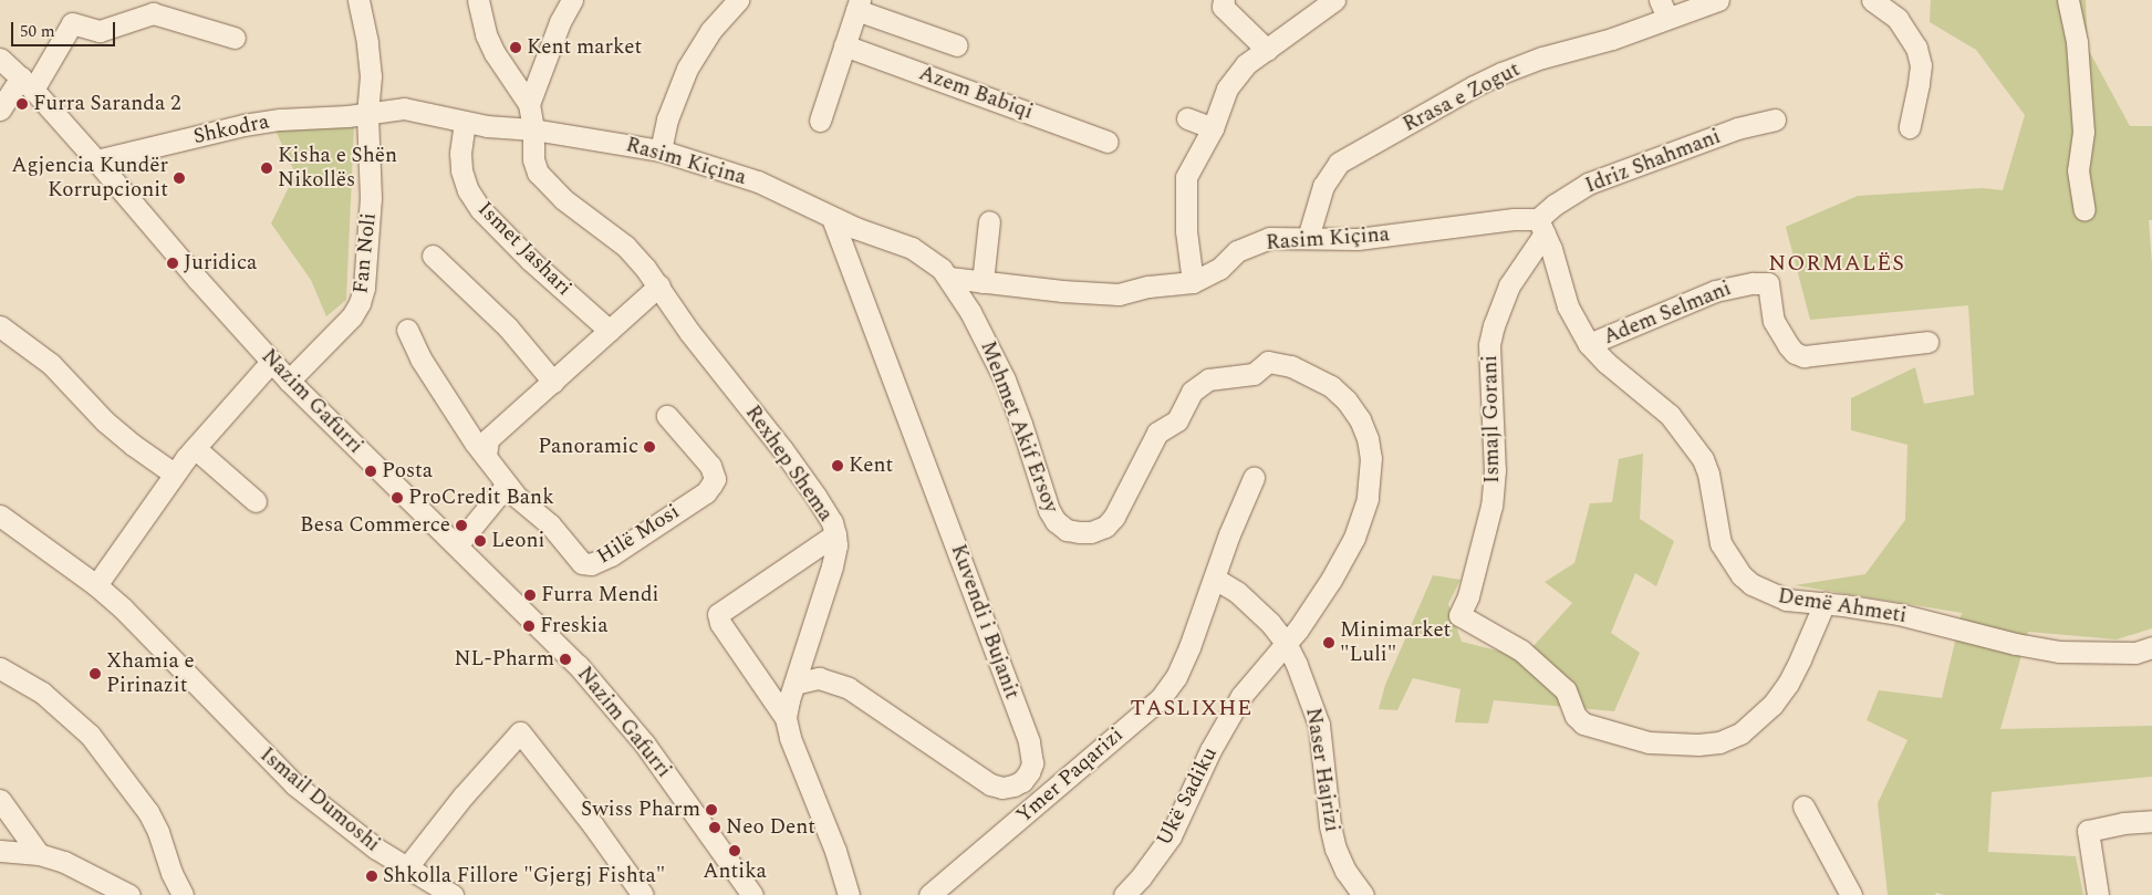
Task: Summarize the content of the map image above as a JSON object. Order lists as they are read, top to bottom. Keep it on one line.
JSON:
{"streets":{"street":["Azem Babiqi","Rrasa e Zogut","Shkodra","Rasim Kiçina","Idriz Shahmani","Ismet Jashari","Fan Noli","Adem Selmani","Nazim Gafurri","Ismajl Gorani","Mehmet Akif Ersoy","Rexhep Shema","Hilë Mosi","Demë Ahmeti","Kuvendi i Bujanit","Naser Hajrizi","Ymer Paqarizi","Ukë Sadiku","Ismail Dumoshi"]},"crossings":[["Rrasa e Zogut","Rasim Kiçina"],["Shkodra","Rasim Kiçina"],["Shkodra","Fan Noli"],["Shkodra","Nazim Gafurri"],["Rasim Kiçina","Idriz Shahmani"],["Rasim Kiçina","Ismet Jashari"],["Rasim Kiçina","Fan Noli"],["Rasim Kiçina","Ismajl Gorani"],["Rasim Kiçina","Mehmet Akif Ersoy"],["Rasim Kiçina","Rexhep Shema"],["Rasim Kiçina","Demë Ahmeti"],["Rasim Kiçina","Kuvendi i Bujanit"],["Idriz Shahmani","Ismajl Gorani"],["Idriz Shahmani","Demë Ahmeti"],["Fan Noli","Nazim Gafurri"],["Adem Selmani","Demë Ahmeti"],["Ismajl Gorani","Demë Ahmeti"],["Mehmet Akif Ersoy","Naser Hajrizi"],["Mehmet Akif Ersoy","Ukë Sadiku"],["Rexhep Shema","Kuvendi i Bujanit"],["Naser Hajrizi","Ukë Sadiku"]],"districts":["NORMALËS","TASLIXHE"],"places":["Kent market","Furra Saranda 2","Kisha e Shën Nikollës","Agjencia Kundër Korrupcionit","Juridica","Panoramic","Kent","Posta","ProCredit Bank","Besa Commerce","Leoni","Furra Mendi","Freskia","Minimarket \"Luli\"","NL-Pharm","Xhamia e Pirinazit","Swiss Pharm","Neo Dent","Antika","Shkolla Fillore \"Gjergj Fishta\""],"scale_bar":"50 m"}
